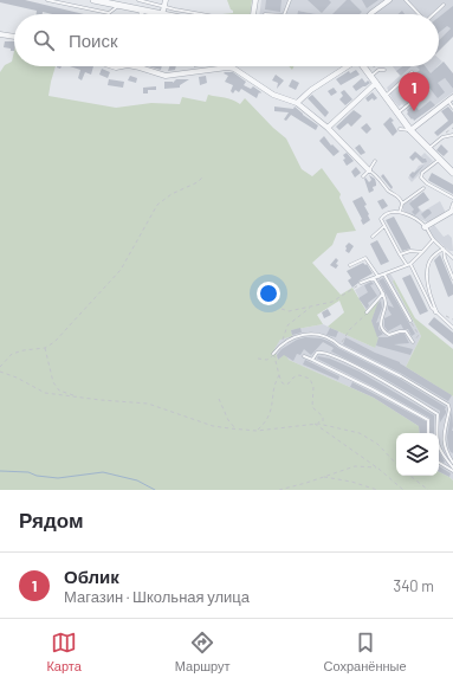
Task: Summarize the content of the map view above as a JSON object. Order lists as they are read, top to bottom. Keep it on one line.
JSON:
{"page":{"search":"Поиск","pins":"1","heading":"Рядом","list":[{"mark":"1","name":"Облик","note":"Магазин · Школьная улица","value":"340 m"}],"nav":["Карта","Маршрут","Сохранённые"]}}
